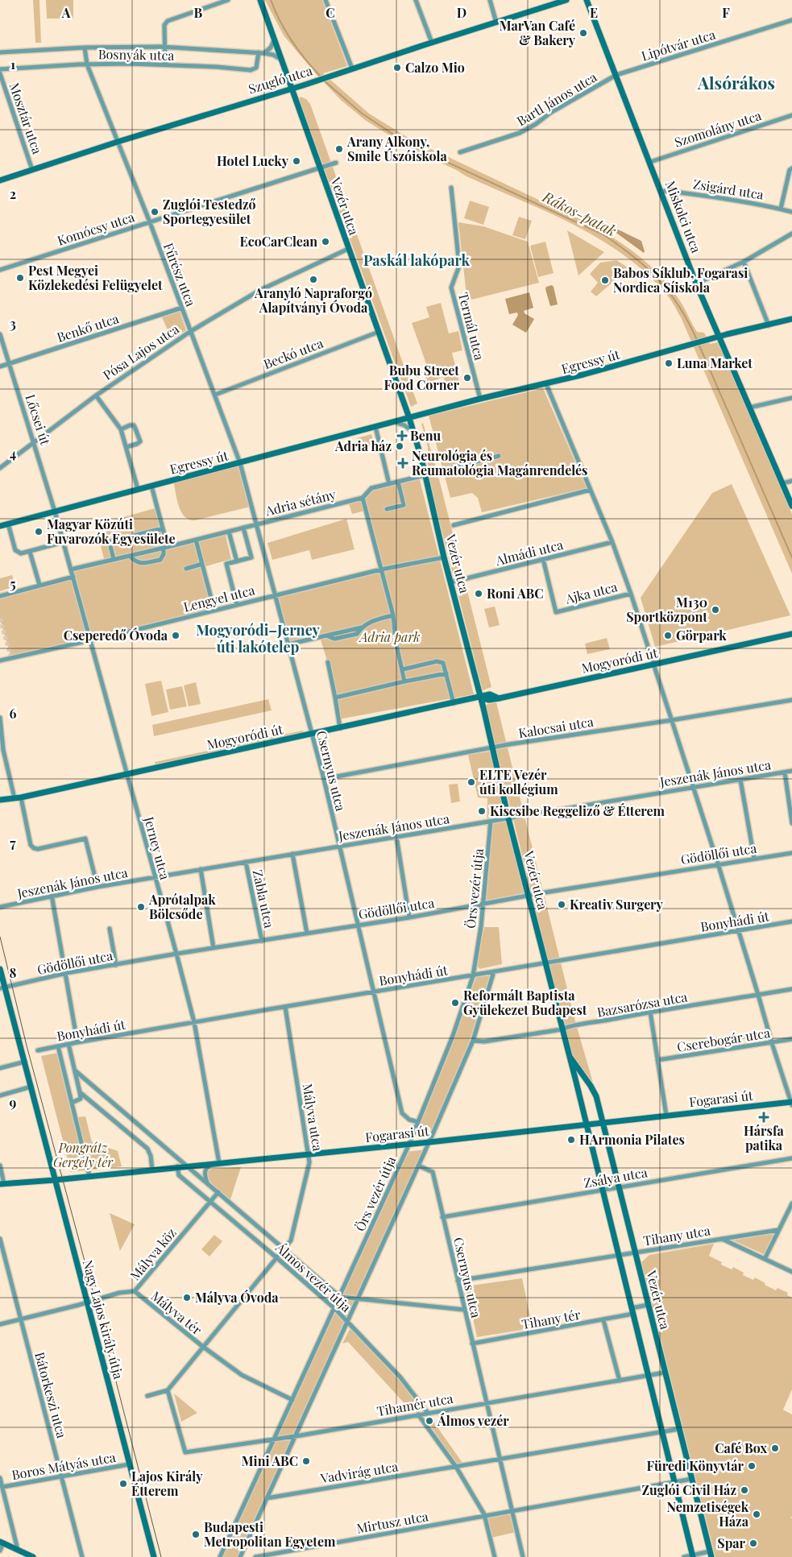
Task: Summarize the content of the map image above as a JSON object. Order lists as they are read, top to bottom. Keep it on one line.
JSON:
{"streets":{"street":["Lipótvár utca","Bosnyák utca","Szugló utca","Bartl János utca","Mosztár utca","Szomolány utca","Zsigárd utca","Vezér utca","Miskolci utca","Komócsy utca","Fűrész utca","Termál utca","Benkő utca","Pósa Lajos utca","Beckó utca","Egressy út","Lőcsei út","Adria sétány","Almádi utca","Ajka utca","Lengyel utca","Mogyoródi út","Kalocsai utca","Csernyus utca","Jeszenák János utca","Jerney utca","Gödöllői utca","Örs vezér útja","Zabla utca","Bonyhádi út","Bazsarózsa utca","Cserebogár utca","Fogarasi út","Mályva utca","Zsálya utca","Tihany utca","Mályva köz","Álmos vezér útja","Mályva tér","Nagy Lajos király útja","Tihany tér","Bátorkeszi utca","Tihamér utca","Boros Mátyás utca","Vadvirág utca","Mirtusz utca"]},"crossings":[["Lipótvár utca","Bartl János utca"],["Lipótvár utca","Miskolci utca"],["Bosnyák utca","Vezér utca"],["Bosnyák utca","Fűrész utca"],["Szugló utca","Mosztár utca"],["Szugló utca","Vezér utca"],["Szugló utca","Fűrész utca"],["Bartl János utca","Miskolci utca"],["Szomolány utca","Miskolci utca"],["Zsigárd utca","Miskolci utca"],["Vezér utca","Komócsy utca"],["Vezér utca","Pósa Lajos utca"],["Vezér utca","Beckó utca"],["Vezér utca","Egressy út"],["Vezér utca","Adria sétány"],["Vezér utca","Almádi utca"],["Vezér utca","Lengyel utca"],["Vezér utca","Mogyoródi út"],["Vezér utca","Kalocsai utca"],["Vezér utca","Jeszenák János utca"],["Vezér utca","Gödöllői utca"],["Vezér utca","Bonyhádi út"],["Vezér utca","Bazsarózsa utca"],["Vezér utca","Fogarasi út"],["Vezér utca","Zsálya utca"],["Vezér utca","Tihany utca"],["Vezér utca","Tihany tér"],["Vezér utca","Tihamér utca"],["Miskolci utca","Egressy út"],["Komócsy utca","Fűrész utca"],["Fűrész utca","Benkő utca"],["Fűrész utca","Pósa Lajos utca"],["Fűrész utca","Beckó utca"],["Fűrész utca","Egressy út"],["Fűrész utca","Csernyus utca"],["Termál utca","Egressy út"],["Benkő utca","Lőcsei út"],["Pósa Lajos utca","Lőcsei út"],["Egressy út","Lőcsei út"],["Egressy út","Csernyus utca"],["Egressy út","Jerney utca"],["Lőcsei út","Jerney utca"],["Adria sétány","Csernyus utca"],["Adria sétány","Jerney utca"],["Almádi utca","Ajka utca"],["Lengyel utca","Csernyus utca"],["Lengyel utca","Jerney utca"],["Mogyoródi út","Csernyus utca"],["Mogyoródi út","Jerney utca"],["Kalocsai utca","Csernyus utca"],["Csernyus utca","Jeszenák János utca"],["Csernyus utca","Gödöllői utca"],["Csernyus utca","Örs vezér útja"],["Csernyus utca","Bonyhádi út"],["Csernyus utca","Zsálya utca"],["Csernyus utca","Tihany tér"],["Csernyus utca","Tihamér utca"],["Jeszenák János utca","Jerney utca"],["Jeszenák János utca","Örs vezér útja"],["Jeszenák János utca","Zabla utca"],["Jerney utca","Gödöllői utca"],["Jerney utca","Bonyhádi út"],["Jerney utca","Fogarasi út"],["Gödöllői utca","Örs vezér útja"],["Gödöllői utca","Zabla utca"],["Gödöllői utca","Nagy Lajos király útja"],["Örs vezér útja","Bonyhádi út"],["Örs vezér útja","Bazsarózsa utca"],["Örs vezér útja","Fogarasi út"],["Örs vezér útja","Álmos vezér útja"],["Örs vezér útja","Tihamér utca"],["Örs vezér útja","Vadvirág utca"],["Bonyhádi út","Mályva utca"],["Fogarasi út","Mályva utca"],["Fogarasi út","Álmos vezér útja"],["Fogarasi út","Nagy Lajos király útja"],["Mályva utca","Álmos vezér útja"],["Mályva utca","Mályva tér"],["Mályva köz","Álmos vezér útja"],["Mályva köz","Mályva tér"],["Mályva köz","Nagy Lajos király útja"],["Mályva köz","Bátorkeszi utca"],["Álmos vezér útja","Tihamér utca"],["Nagy Lajos király útja","Boros Mátyás utca"],["Bátorkeszi utca","Boros Mátyás utca"]],"districts":["Alsórákos","Paskál lakópark","Mogyoródi–Jerney úti lakótelep"],"water":["Rákos-patak"],"parks":["Adria park","Pongrátz Gergely tér"],"places":{"other":["MarVan Café & Bakery","Calzo Mio","Arany Alkony, Smile Úszóiskola","Hotel Lucky","Zuglói Testedző Sportegyesület","EcoCarClean","Pest Megyei Közlekedési Felügyelet","Aranyló Napraforgó Alapítványi Óvoda","Babos Síklub, Fogarasi Nordica Síiskola","Luna Market","Bubu Street Food Corner","Adria ház","Magyar Közúti Fuvarozók Egyesülete","Roni ABC","M130 Sportközpont","Cseperedő Óvoda","Görpark","ELTE Vezér úti kollégium","Kiscsibe Reggeliző & Étterem","Kreativ Surgery","Aprótalpak Bölcsőde","Reformált Baptista Gyülekezet Budapest","HArmonia Pilates","Mályva Óvoda","Álmos vezér","Café Box","Mini ABC","Füredi Könyvtár","Lajos Király Étterem","Zuglói Civil Ház","Nemzetiségek Háza","Budapesti Metropolitan Egyetem","Spar"],"health":["Benu","Neurológia és Reumatológia Magánrendelés","Hársfa patika"]},"grid":{"columns":["A","B","C","D","E","F"],"rows":["1","2","3","4","5","6","7","8","9"]}}
